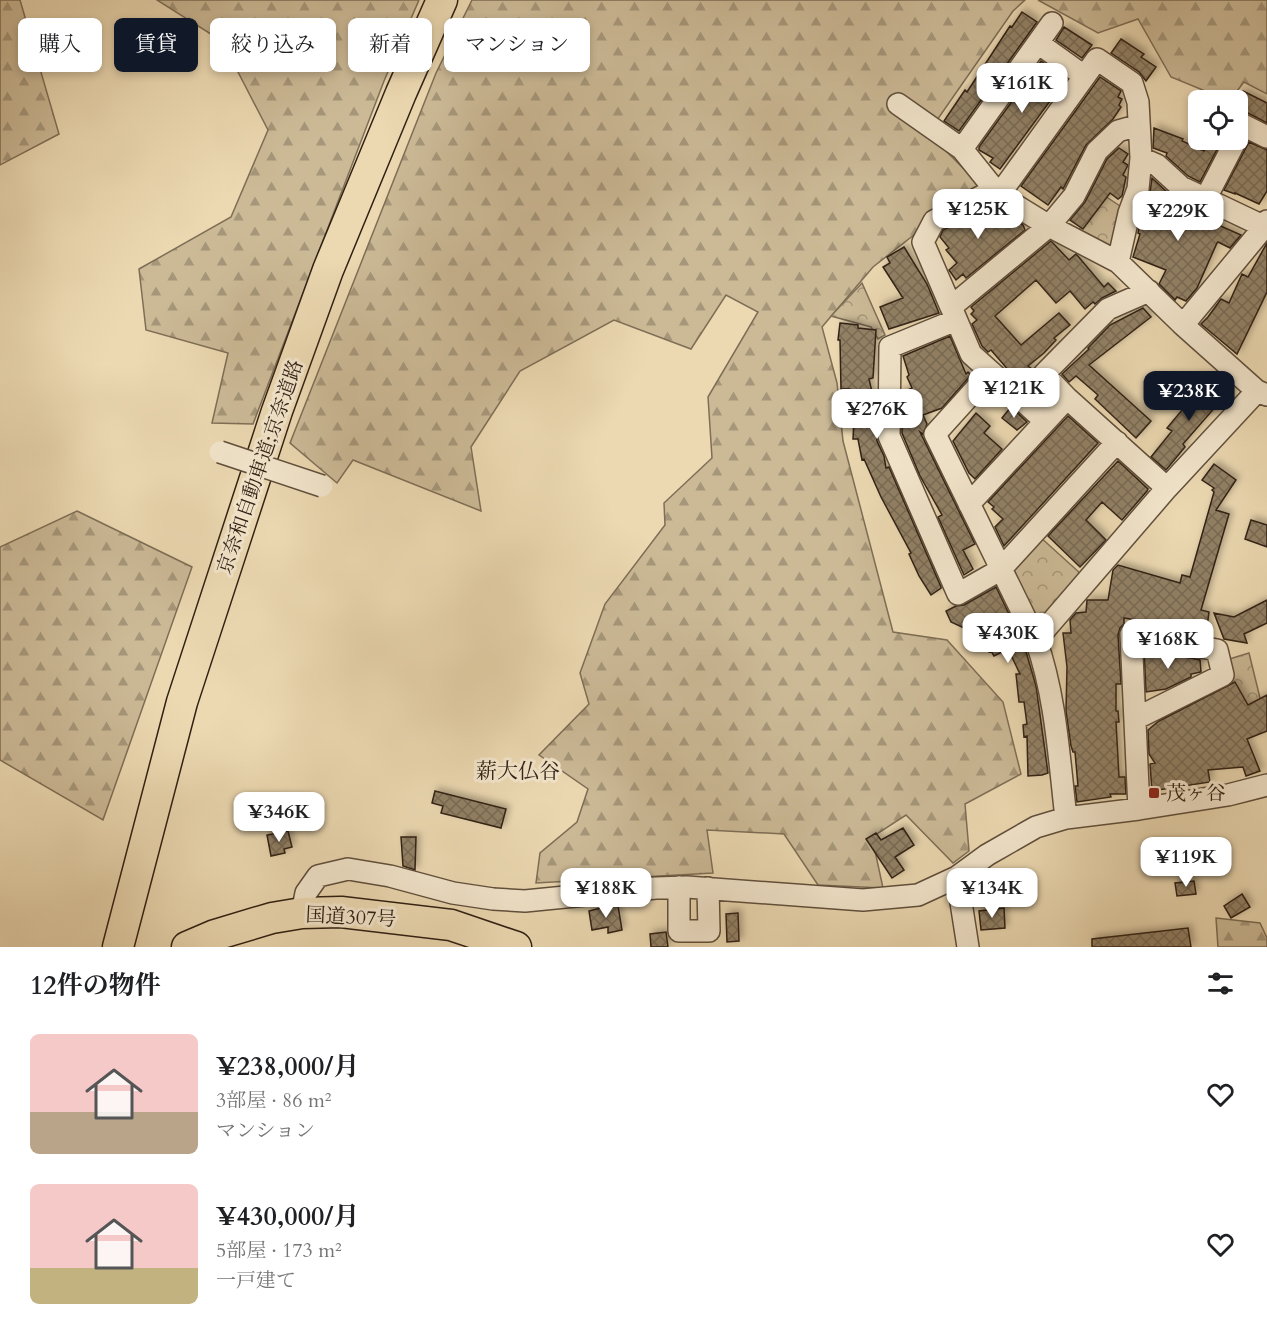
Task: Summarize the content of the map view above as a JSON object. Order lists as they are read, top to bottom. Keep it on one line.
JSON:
{"streets":{"highway":["京奈和自動車道;京奈道路","国道307号"]},"districts":["薪大仏谷"],"places":{"transit":["茂ヶ谷"]},"page":{"chip":["購入","賃貸","絞り込み","新着","マンション"],"price":["¥161K","¥125K","¥229K","¥121K","¥238K","¥276K","¥430K","¥168K","¥346K","¥119K","¥188K","¥134K"],"heading":"12件の物件","list":[{"name":"¥238,000/月","note":"3部屋 · 86 m² · マンション"},{"name":"¥430,000/月","note":"5部屋 · 173 m² · 一戸建て"}]}}
